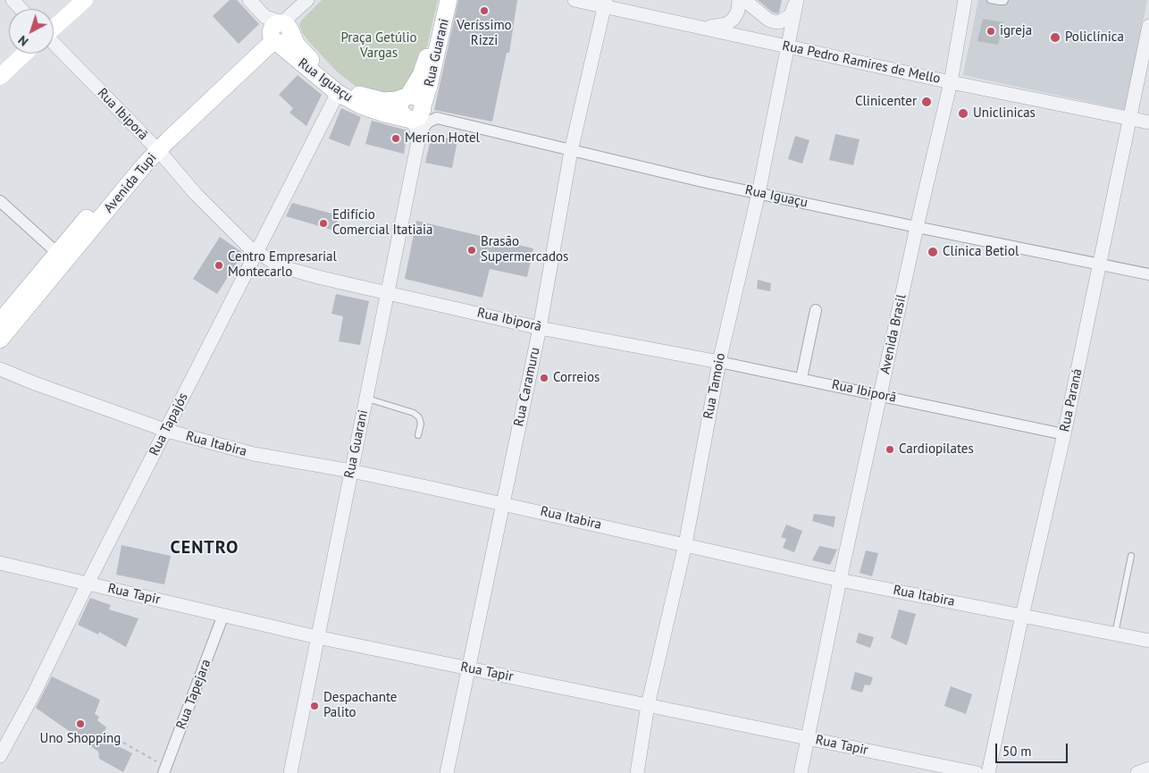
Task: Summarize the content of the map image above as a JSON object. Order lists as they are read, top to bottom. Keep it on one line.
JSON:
{"streets":{"main road":["Rua Guarani","Rua Iguaçu","Avenida Tupi"],"street":["Rua Pedro Ramires de Mello","Rua Ibiporã","Avenida Brasil","Rua Tamoio","Rua Caramuru","Rua Paraná","Rua Tapajós","Rua Itabira","Rua Tapir","Rua Tapejara"]},"crossings":[["Rua Guarani","Rua Iguaçu"],["Rua Guarani","Rua Ibiporã"],["Rua Guarani","Rua Itabira"],["Rua Guarani","Rua Tapir"],["Rua Pedro Ramires de Mello","Avenida Brasil"],["Rua Pedro Ramires de Mello","Rua Tamoio"],["Rua Pedro Ramires de Mello","Rua Caramuru"],["Rua Pedro Ramires de Mello","Rua Paraná"],["Rua Iguaçu","Avenida Tupi"],["Rua Iguaçu","Avenida Brasil"],["Rua Iguaçu","Rua Tamoio"],["Rua Iguaçu","Rua Caramuru"],["Rua Iguaçu","Rua Paraná"],["Rua Iguaçu","Rua Tapajós"],["Rua Ibiporã","Avenida Tupi"],["Rua Ibiporã","Avenida Brasil"],["Rua Ibiporã","Rua Tamoio"],["Rua Ibiporã","Rua Caramuru"],["Rua Ibiporã","Rua Paraná"],["Rua Ibiporã","Rua Tapajós"],["Avenida Brasil","Rua Itabira"],["Avenida Brasil","Rua Tapir"],["Rua Tamoio","Rua Itabira"],["Rua Tamoio","Rua Tapir"],["Rua Caramuru","Rua Itabira"],["Rua Caramuru","Rua Tapir"],["Rua Paraná","Rua Itabira"],["Rua Tapajós","Rua Itabira"],["Rua Tapajós","Rua Tapir"],["Rua Tapir","Rua Tapejara"]],"districts":["CENTRO"],"parks":["Praça Getúlio Vargas"],"places":["Veríssimo Rizzi","igreja","Policlínica","Clinicenter","Uniclinicas","Merion Hotel","Edifício Comercial Itatiaia","Brasão Supermercados","Clínica Betiol","Centro Empresarial Montecarlo","Correios","Cardiopilates","Despachante Palito","Uno Shopping"],"scale_bar":"50 m","north":"bottom left"}
